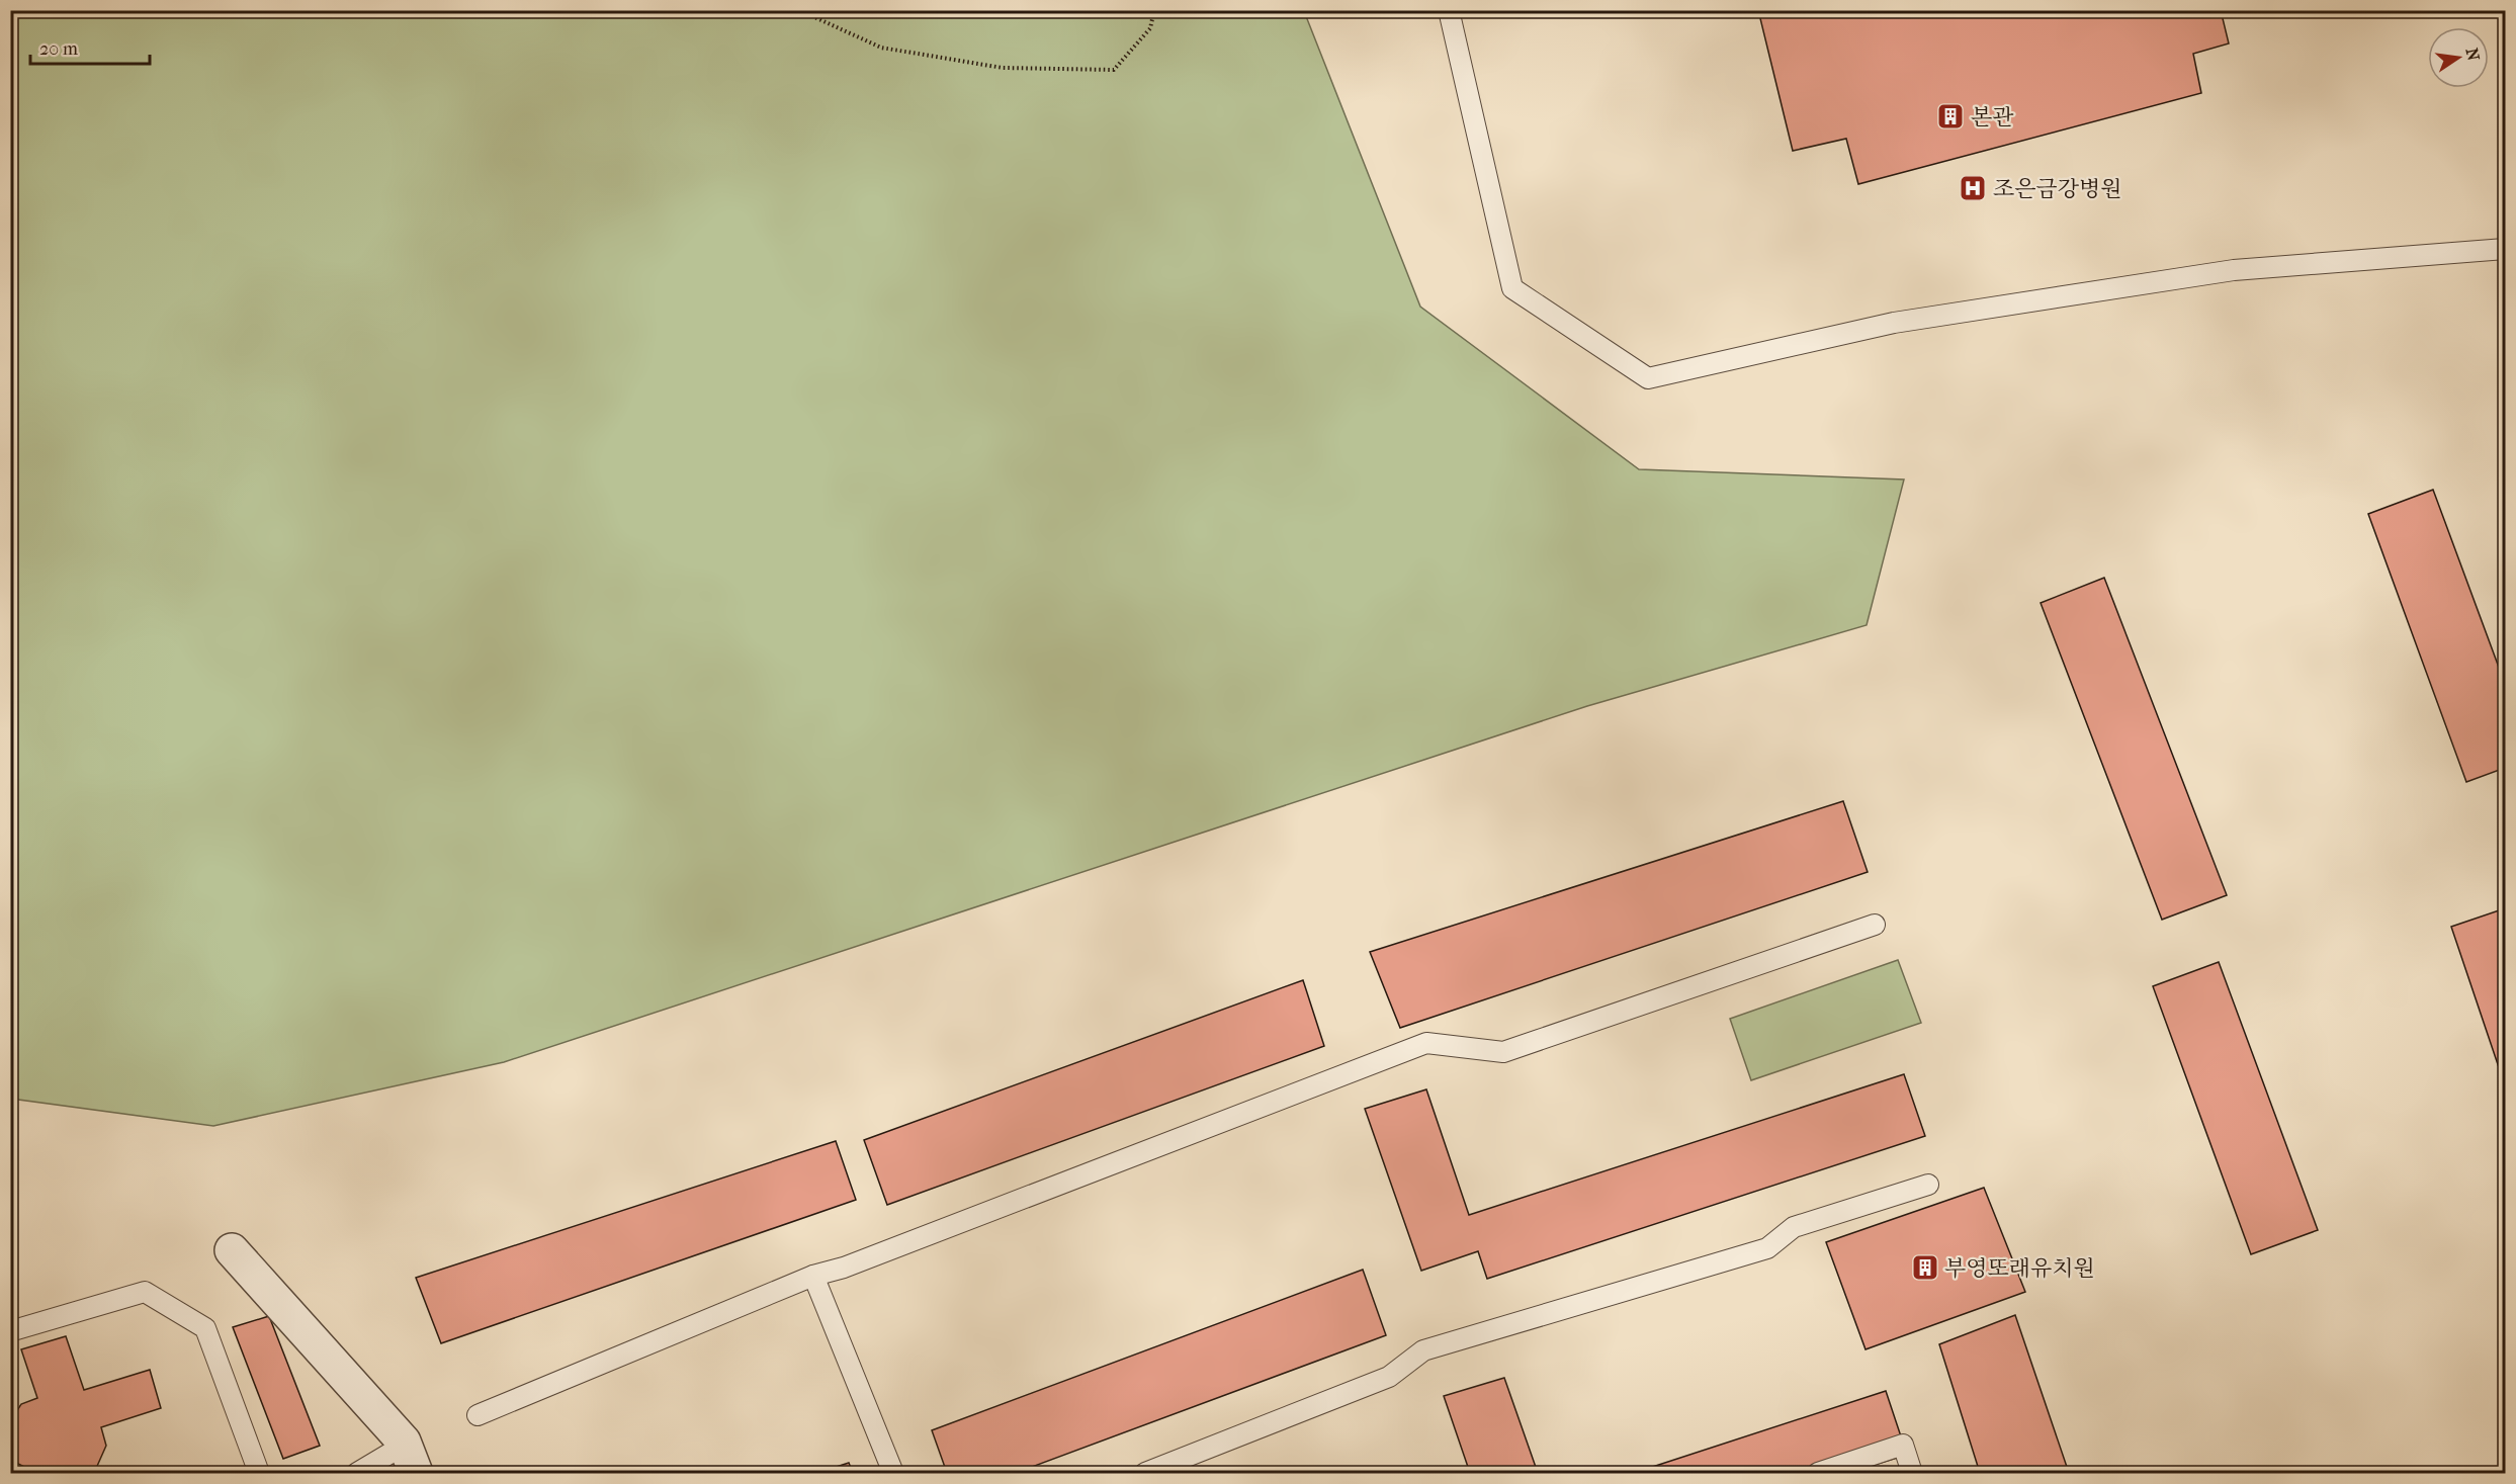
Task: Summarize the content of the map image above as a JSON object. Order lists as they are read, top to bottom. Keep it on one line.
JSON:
{"places":{"building":["본관","부영또래유치원"],"hospital":["조은금강병원"]},"scale_bar":"20 m","north":"right"}
